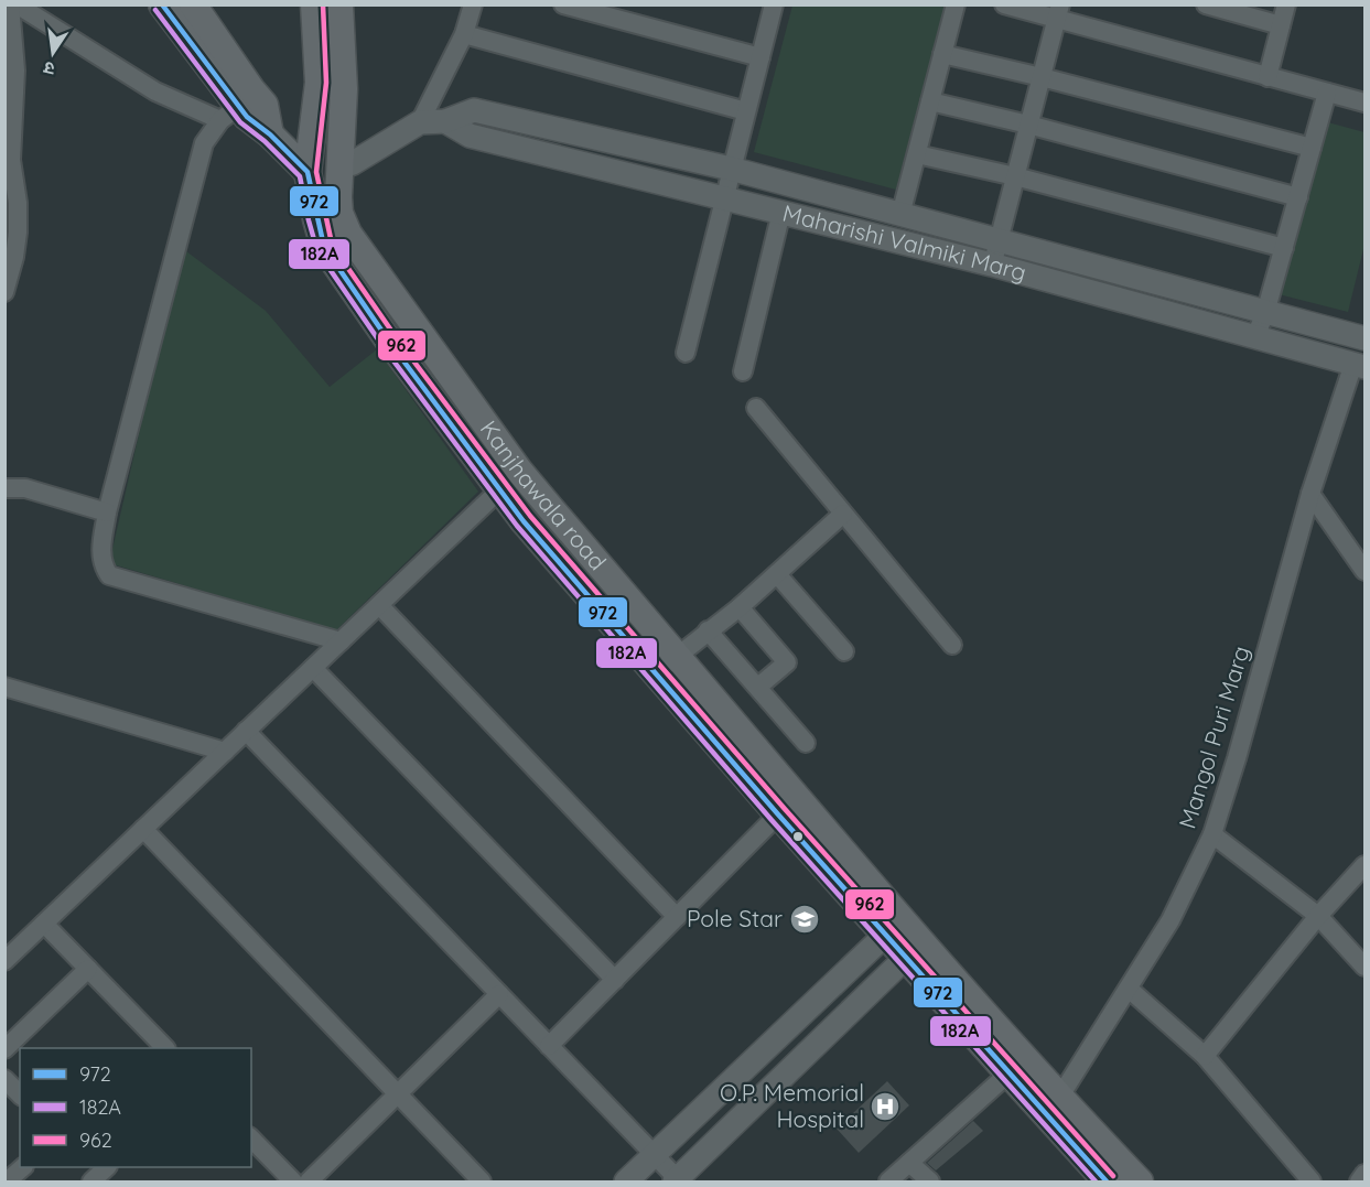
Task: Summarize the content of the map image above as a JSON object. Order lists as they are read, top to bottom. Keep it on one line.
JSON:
{"streets":{"main road":["Kanjhawala road"],"street":["Maharishi Valmiki Marg","Mangol Puri Marg"]},"crossings":[["Maharishi Valmiki Marg","Kanjhawala road"],["Maharishi Valmiki Marg","Mangol Puri Marg"],["Kanjhawala road","Mangol Puri Marg"]],"places":{"school or university":["Pole Star"],"hospital":["O.P. Memorial Hospital"]},"lines":["transit line 972","transit line 962","transit line 182A"],"legend":["972","182A","962"],"north":"bottom"}
